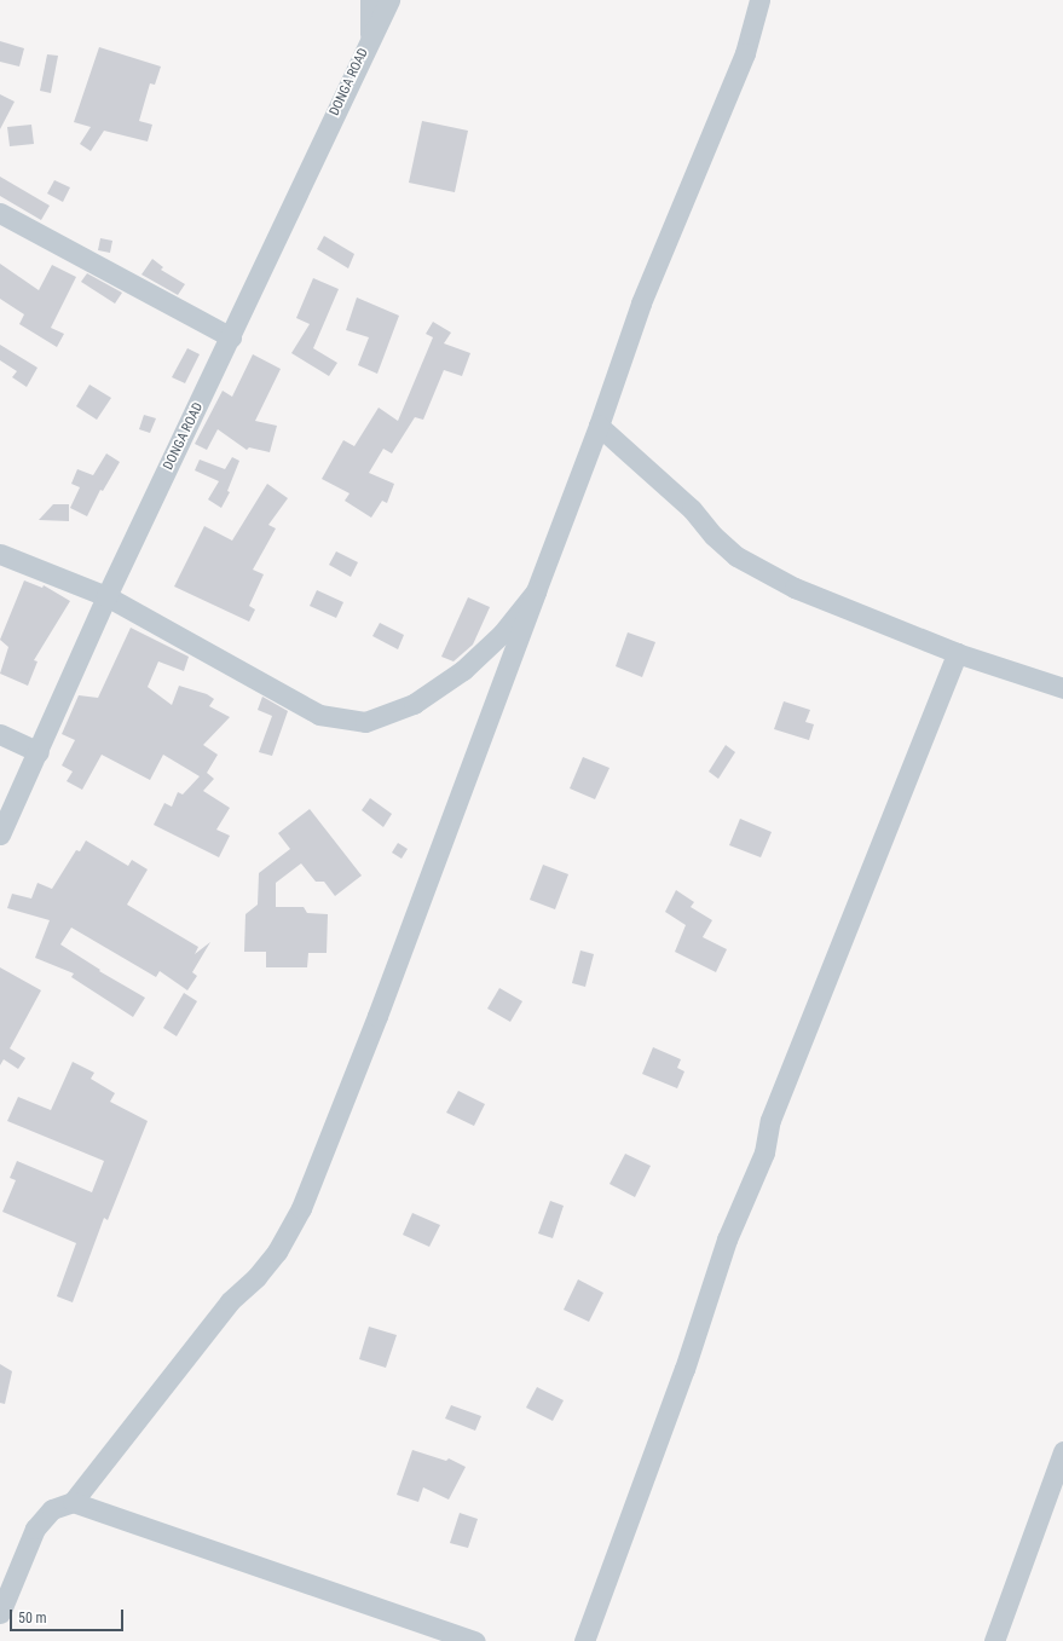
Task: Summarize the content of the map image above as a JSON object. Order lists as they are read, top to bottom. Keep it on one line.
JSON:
{"streets":{"street":["DONGA ROAD"]},"scale_bar":"50 m"}
